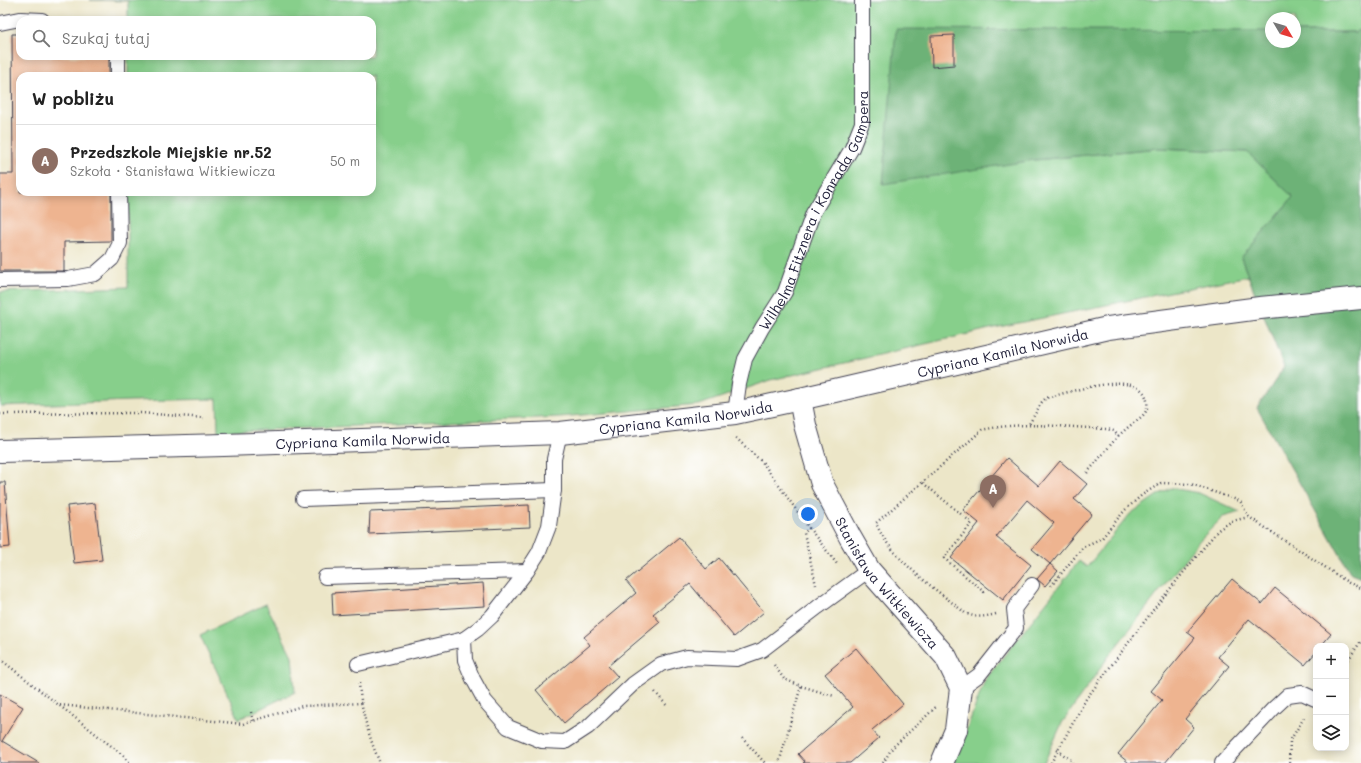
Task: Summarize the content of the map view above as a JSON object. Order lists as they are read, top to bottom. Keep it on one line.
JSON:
{"streets":{"street":["Cypriana Kamila Norwida","Stanisława Witkiewicza"],"lane":["Wilhelma Fitznera i Konrada Gampera"]},"crossings":[["Wilhelma Fitznera i Konrada Gampera","Cypriana Kamila Norwida"],["Cypriana Kamila Norwida","Stanisława Witkiewicza"]],"north":"bottom right","page":{"search":"Szukaj tutaj","heading":"W pobliżu","list":[{"mark":"A","name":"Przedszkole Miejskie nr.52","note":"Szkoła · Stanisława Witkiewicza","value":"50 m"}],"pins":"A","map_buttons":["+","−"]}}
